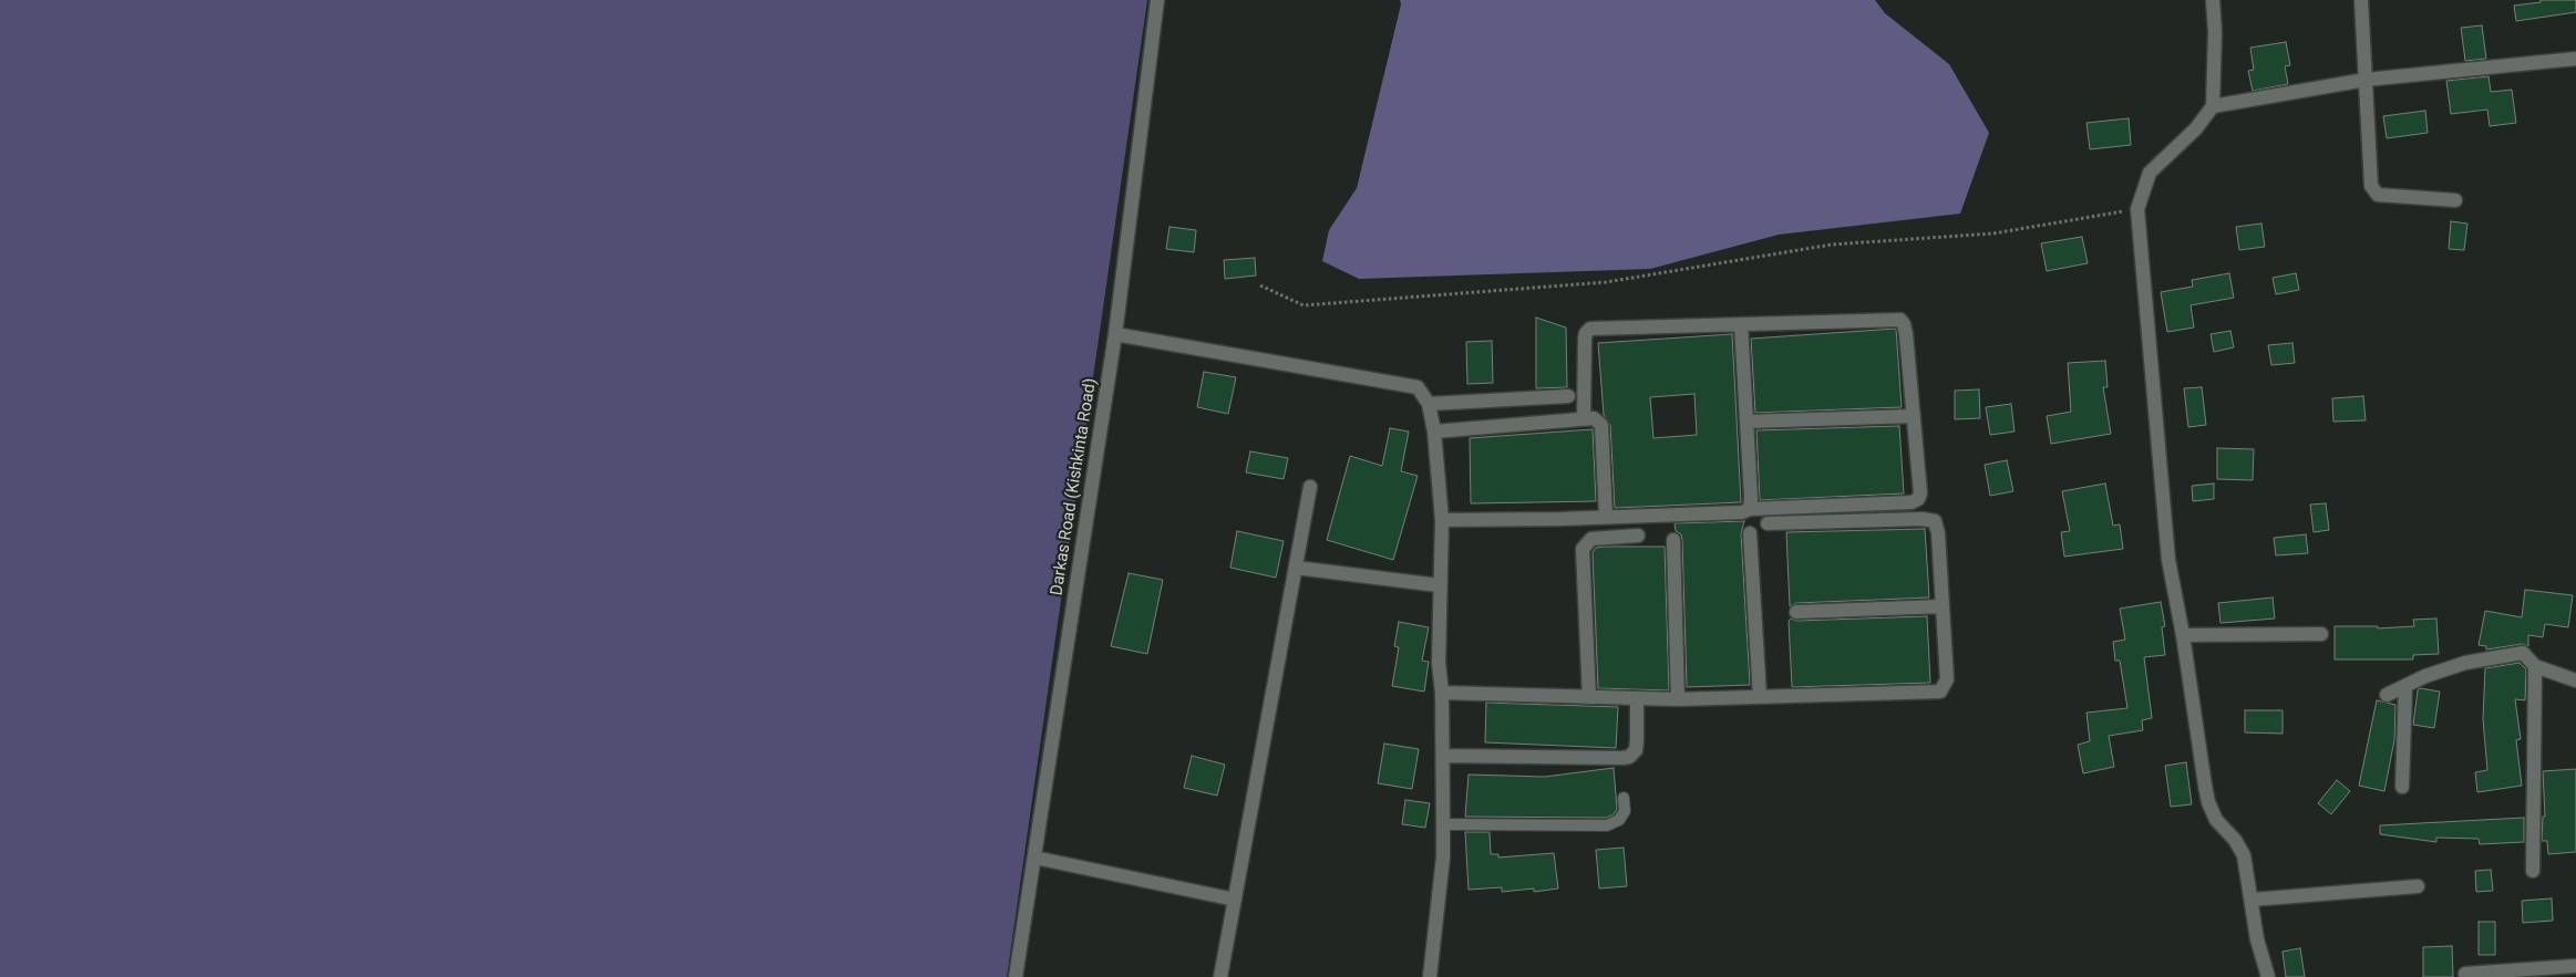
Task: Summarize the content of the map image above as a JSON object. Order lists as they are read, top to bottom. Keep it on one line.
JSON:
{"streets":{"street":["Darkas Road (Kishkinta Road)"]}}
